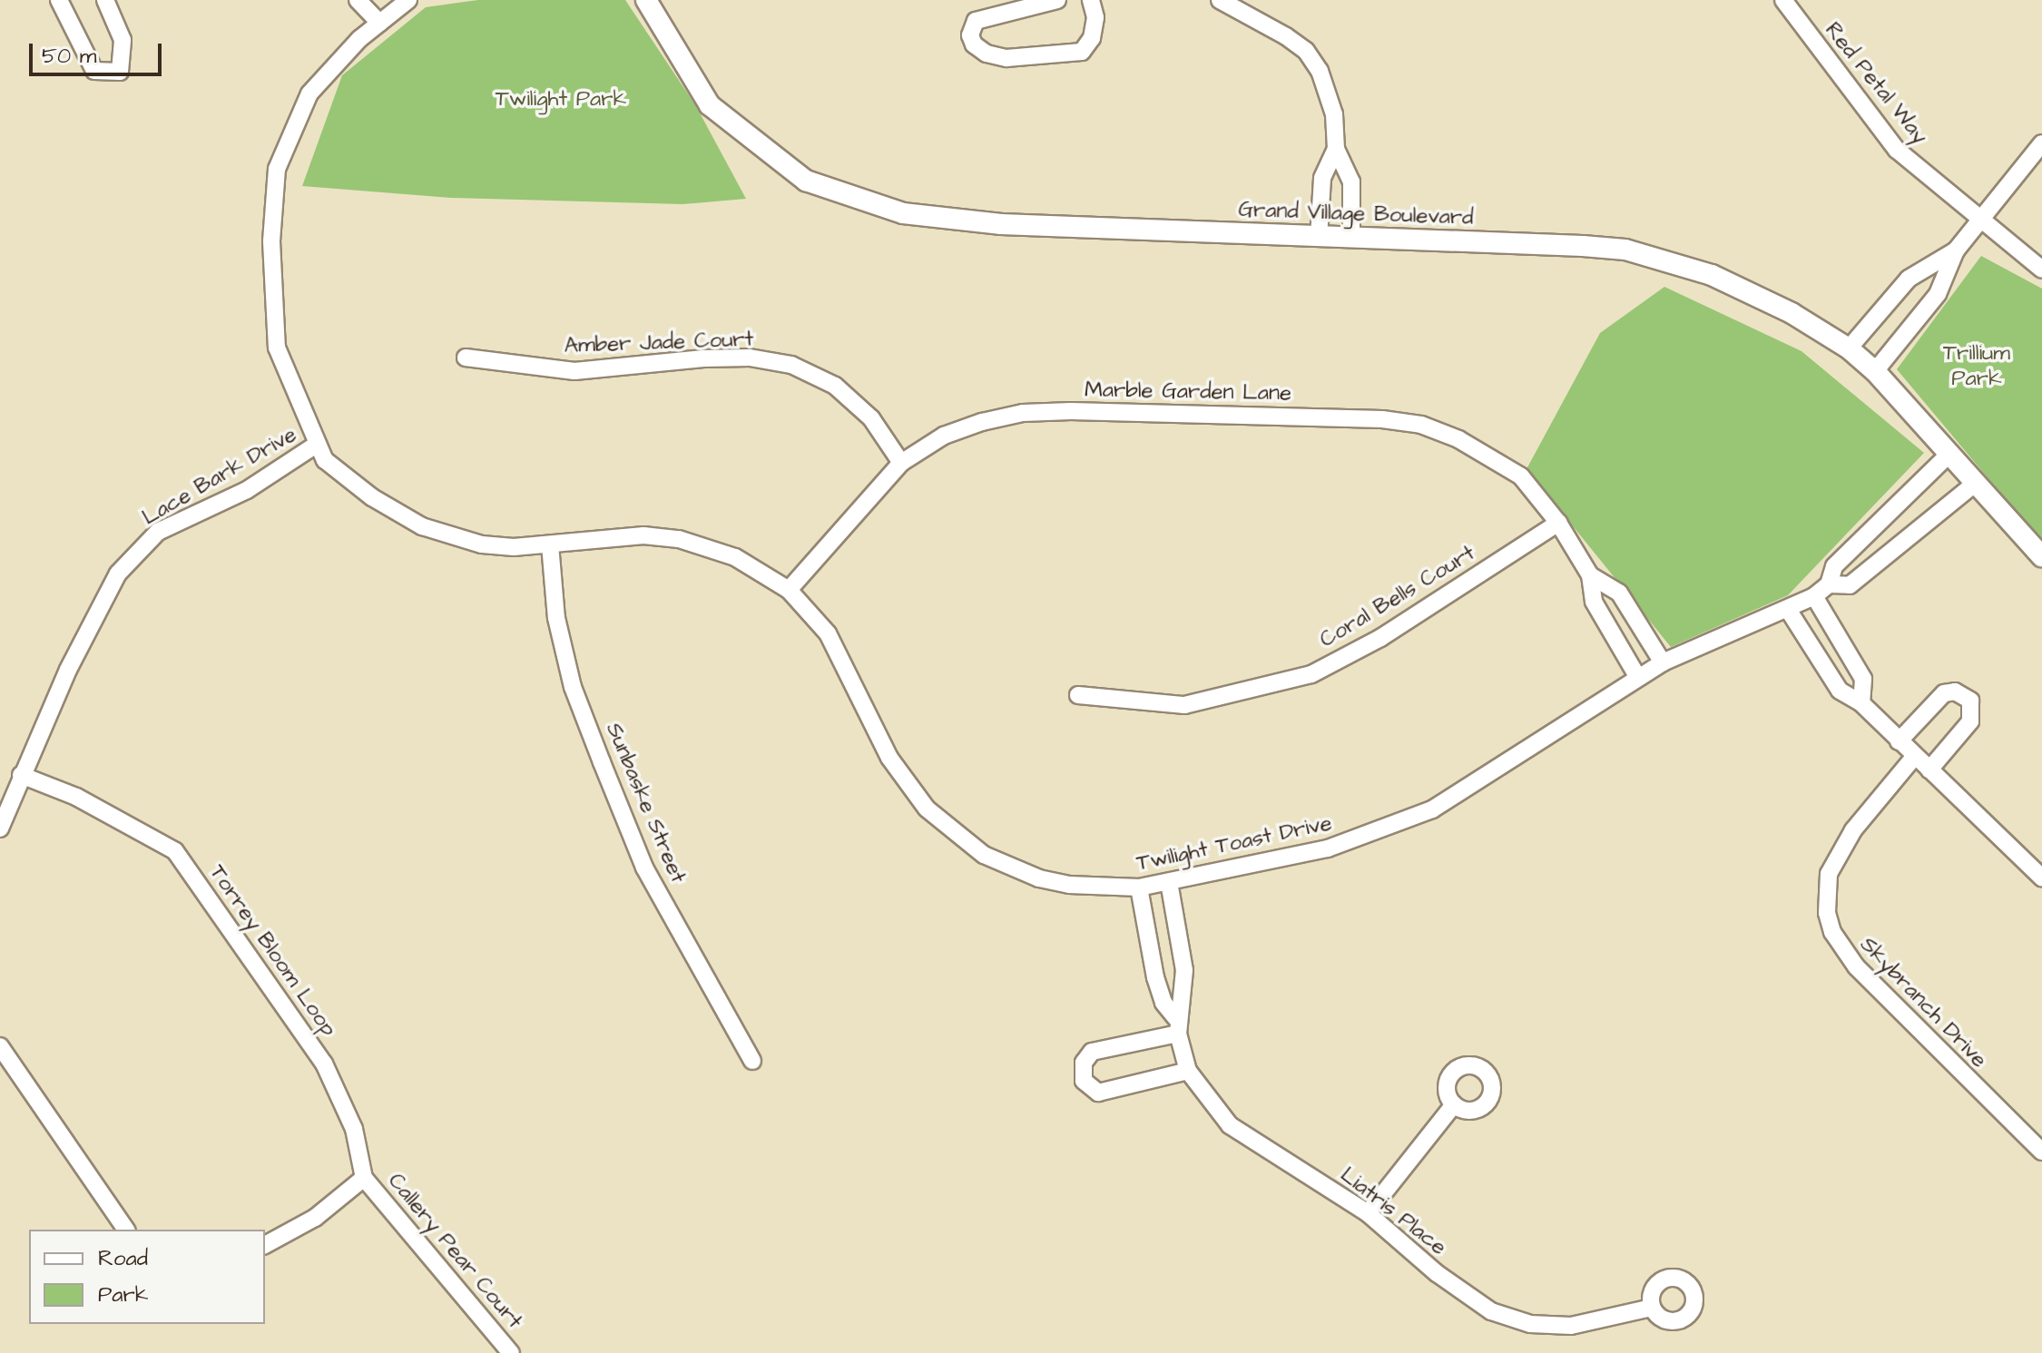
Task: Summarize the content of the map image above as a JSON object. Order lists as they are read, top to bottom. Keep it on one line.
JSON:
{"streets":{"street":["Red Petal Way","Grand Village Boulevard","Amber Jade Court","Marble Garden Lane","Lace Bark Drive","Coral Bells Court","Sunbaske Street","Twilight Toast Drive","Torrey Bloom Loop","Skybranch Drive","Liatris Place","Callery Pear Court"]},"crossings":[["Grand Village Boulevard","Twilight Toast Drive"],["Amber Jade Court","Marble Garden Lane"],["Marble Garden Lane","Coral Bells Court"],["Marble Garden Lane","Twilight Toast Drive"],["Lace Bark Drive","Twilight Toast Drive"],["Lace Bark Drive","Torrey Bloom Loop"],["Sunbaske Street","Twilight Toast Drive"],["Twilight Toast Drive","Liatris Place"],["Torrey Bloom Loop","Callery Pear Court"]],"parks":["Twilight Park","Trillium Park"],"legend":["Road","Park"],"scale_bar":"50 m"}
